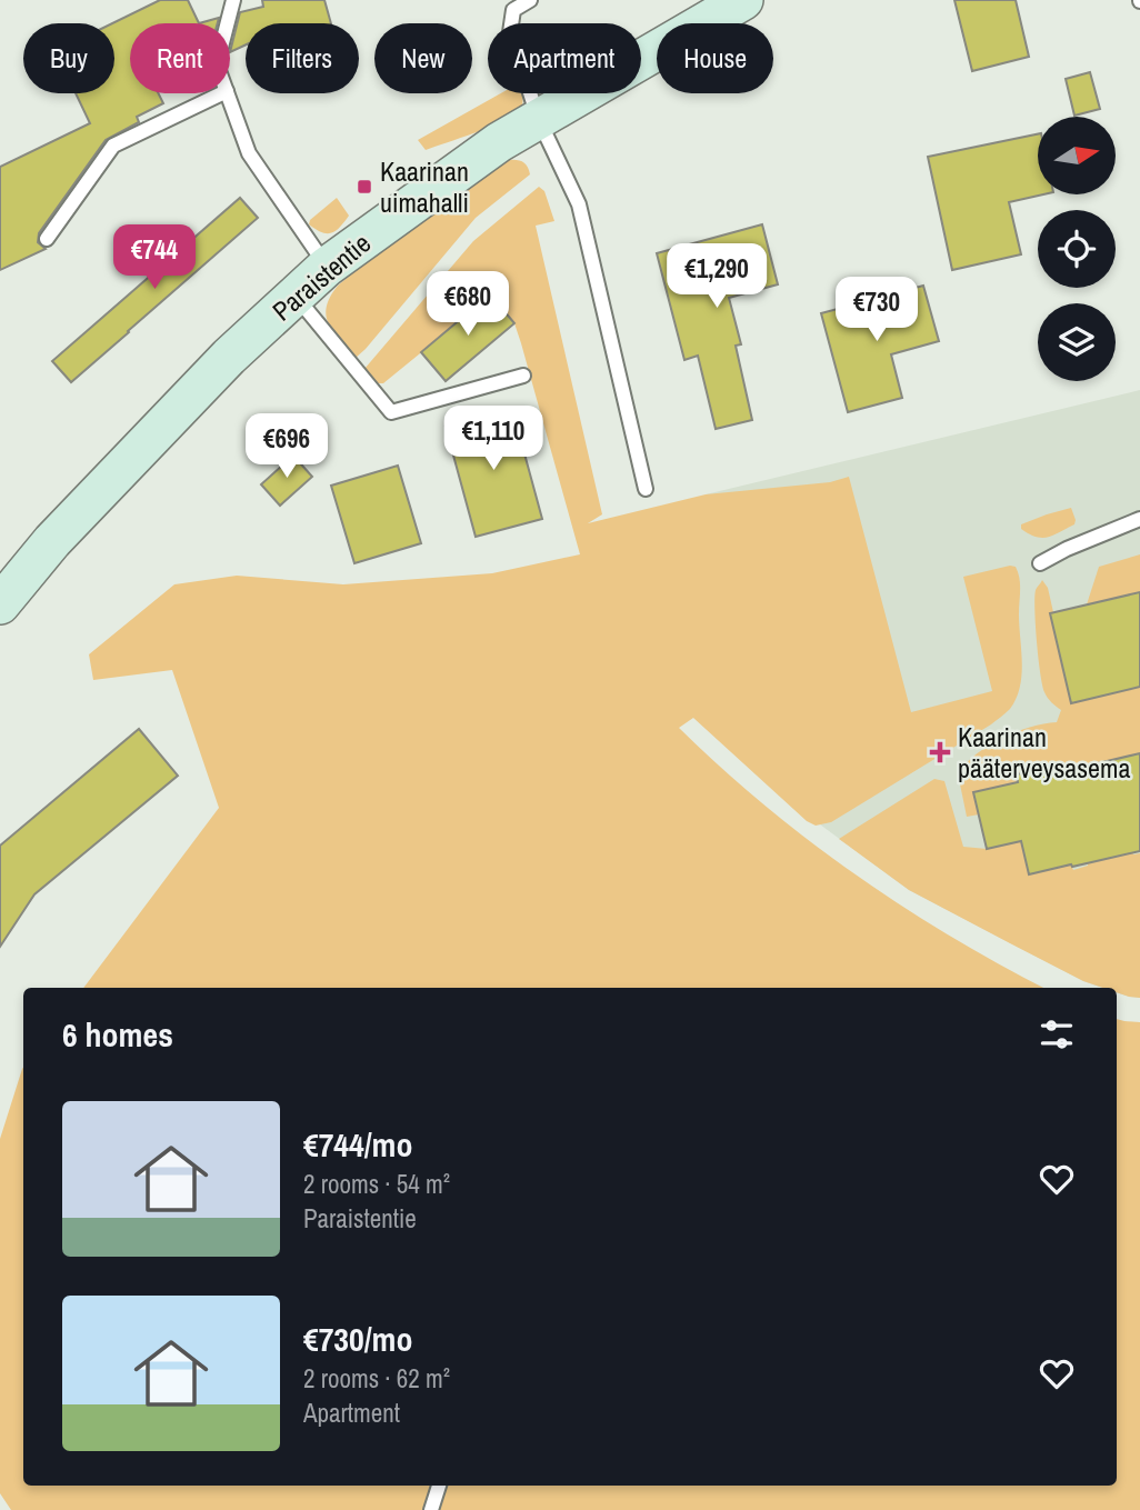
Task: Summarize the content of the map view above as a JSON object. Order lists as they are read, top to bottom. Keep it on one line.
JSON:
{"streets":{"main road":["Paraistentie"]},"places":{"transit":["Kaarinan uimahalli"],"health":["Kaarinan pääterveysasema"]},"north":"right","page":{"chip":["Buy","Rent","Filters","New","Apartment","House"],"price":["€744","€1,290","€680","€730","€1,110","€696"],"heading":"6 homes","list":[{"name":"€744/mo","note":"2 rooms · 54 m² · Paraistentie"},{"name":"€730/mo","note":"2 rooms · 62 m² · Apartment"}]}}
